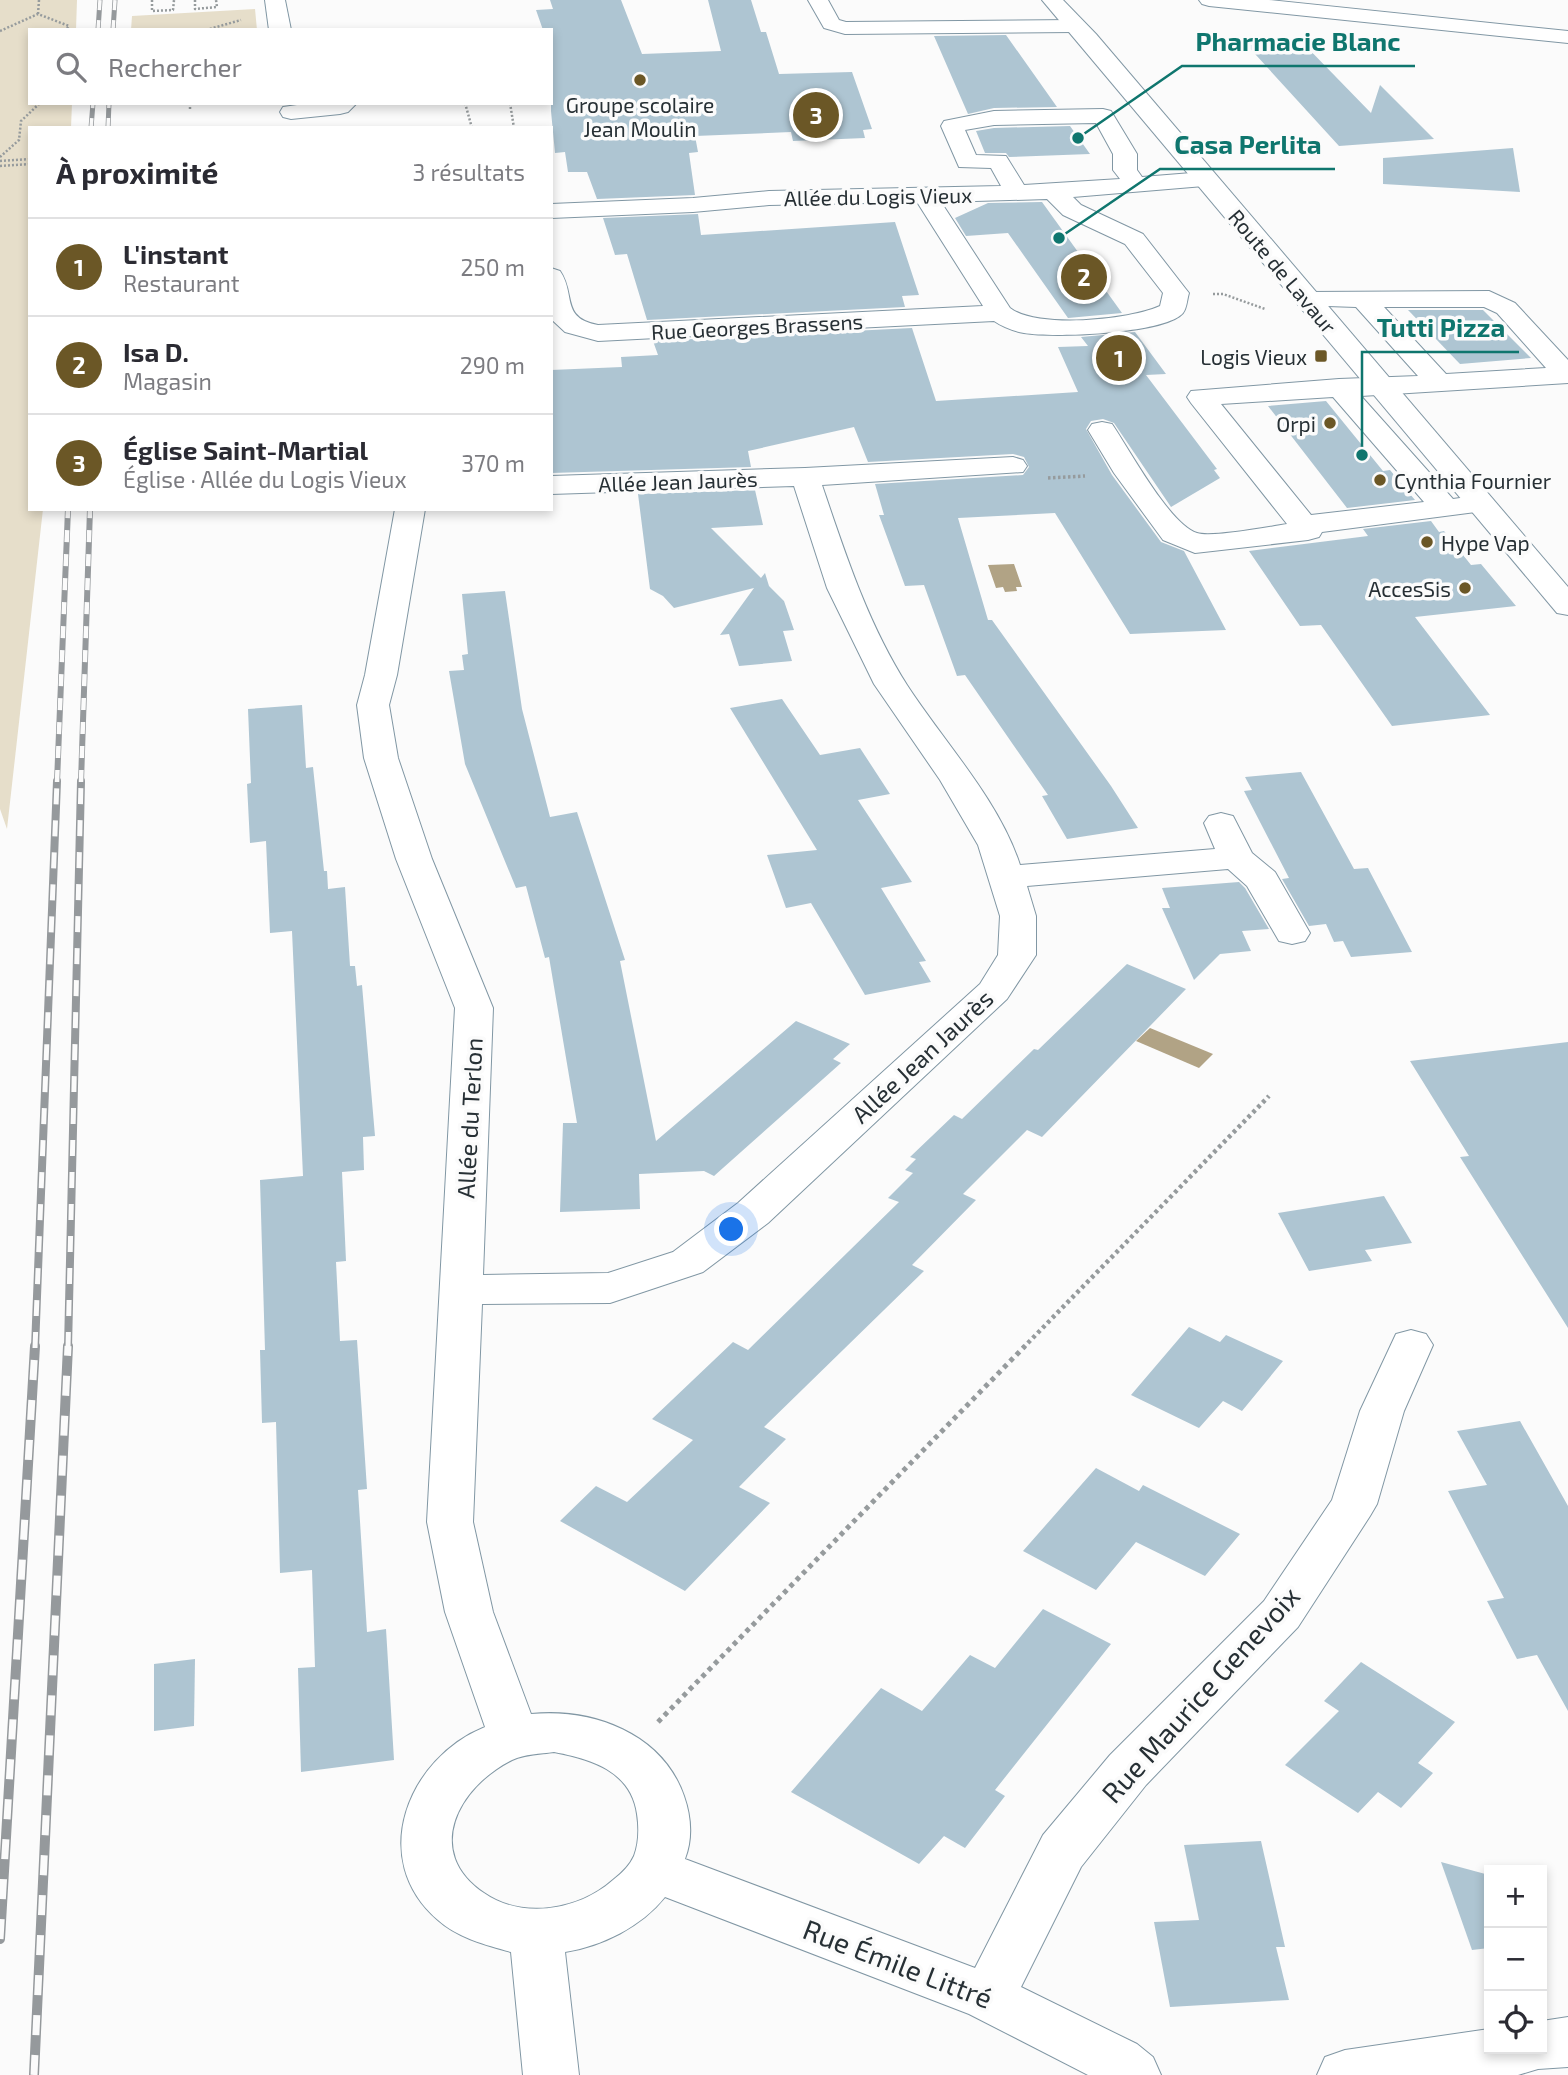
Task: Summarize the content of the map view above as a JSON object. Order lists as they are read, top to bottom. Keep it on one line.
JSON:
{"streets":{"street":["Allée du Logis Vieux","Route de Lavaur","Rue Georges Brassens","Allée Jean Jaurès","Allée du Terlon","Rue Maurice Genevoix","Rue Émile Littré"]},"crossings":[["Allée du Logis Vieux","Route de Lavaur"],["Allée Jean Jaurès","Allée du Terlon"],["Allée du Terlon","Rue Émile Littré"],["Rue Maurice Genevoix","Rue Émile Littré"]],"places":{"other":["Groupe scolaire Jean Moulin","Pharmacie Blanc","Casa Perlita","Orpi","Tutti Pizza","Cynthia Fournier","Hype Vap","AccesSis"],"transit":["Logis Vieux"]},"page":{"search":"Rechercher","pins":["3","2","1"],"heading":["À proximité","3 résultats"],"list":[{"mark":"1","name":"L'instant","note":"Restaurant","value":"250 m"},{"mark":"2","name":"Isa D.","note":"Magasin","value":"290 m"},{"mark":"3","name":"Église Saint-Martial","note":"Église · Allée du Logis Vieux","value":"370 m"}],"map_buttons":["+","−"]}}
